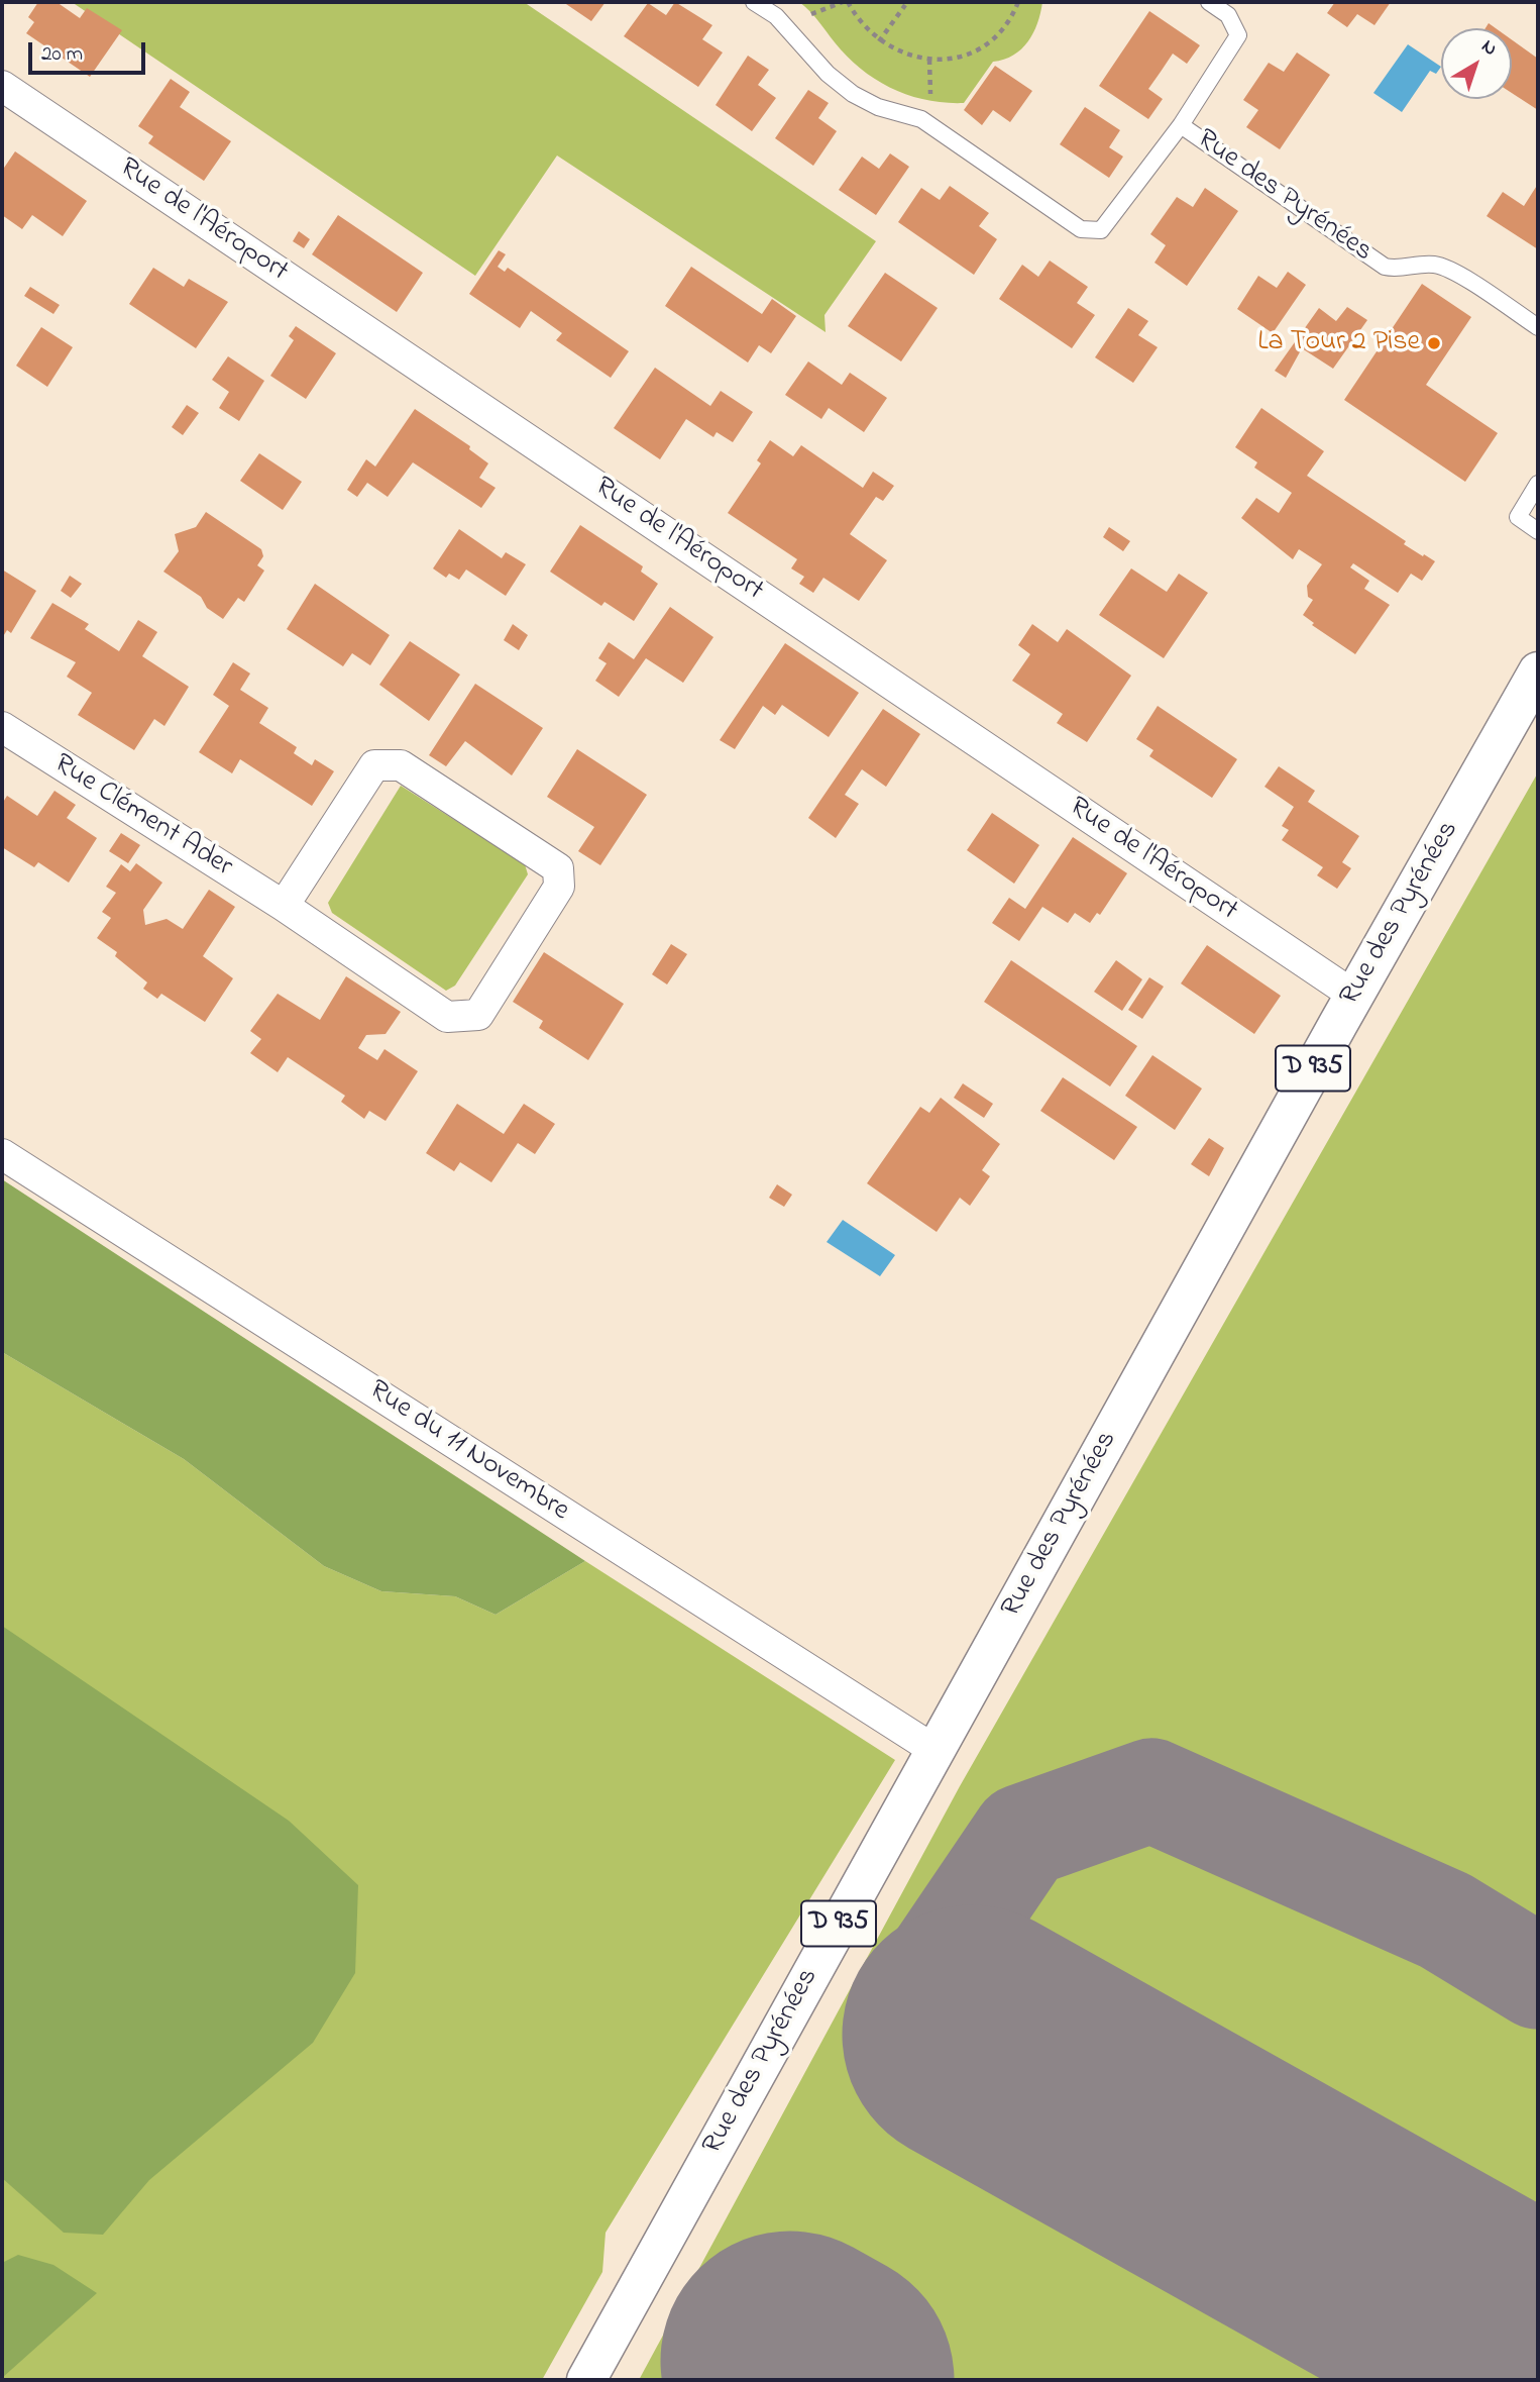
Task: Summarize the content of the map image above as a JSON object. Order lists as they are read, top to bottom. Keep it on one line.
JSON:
{"streets":{"main road":["Rue des Pyrénées","D 935"],"street":["Rue de l'Aéroport","Rue Clément Ader","Rue du 11 Novembre"]},"crossings":[["Rue des Pyrénées","Rue de l'Aéroport"],["Rue des Pyrénées","Rue du 11 Novembre"]],"places":["La Tour 2 Pise"],"scale_bar":"20 m","north":"top right"}
